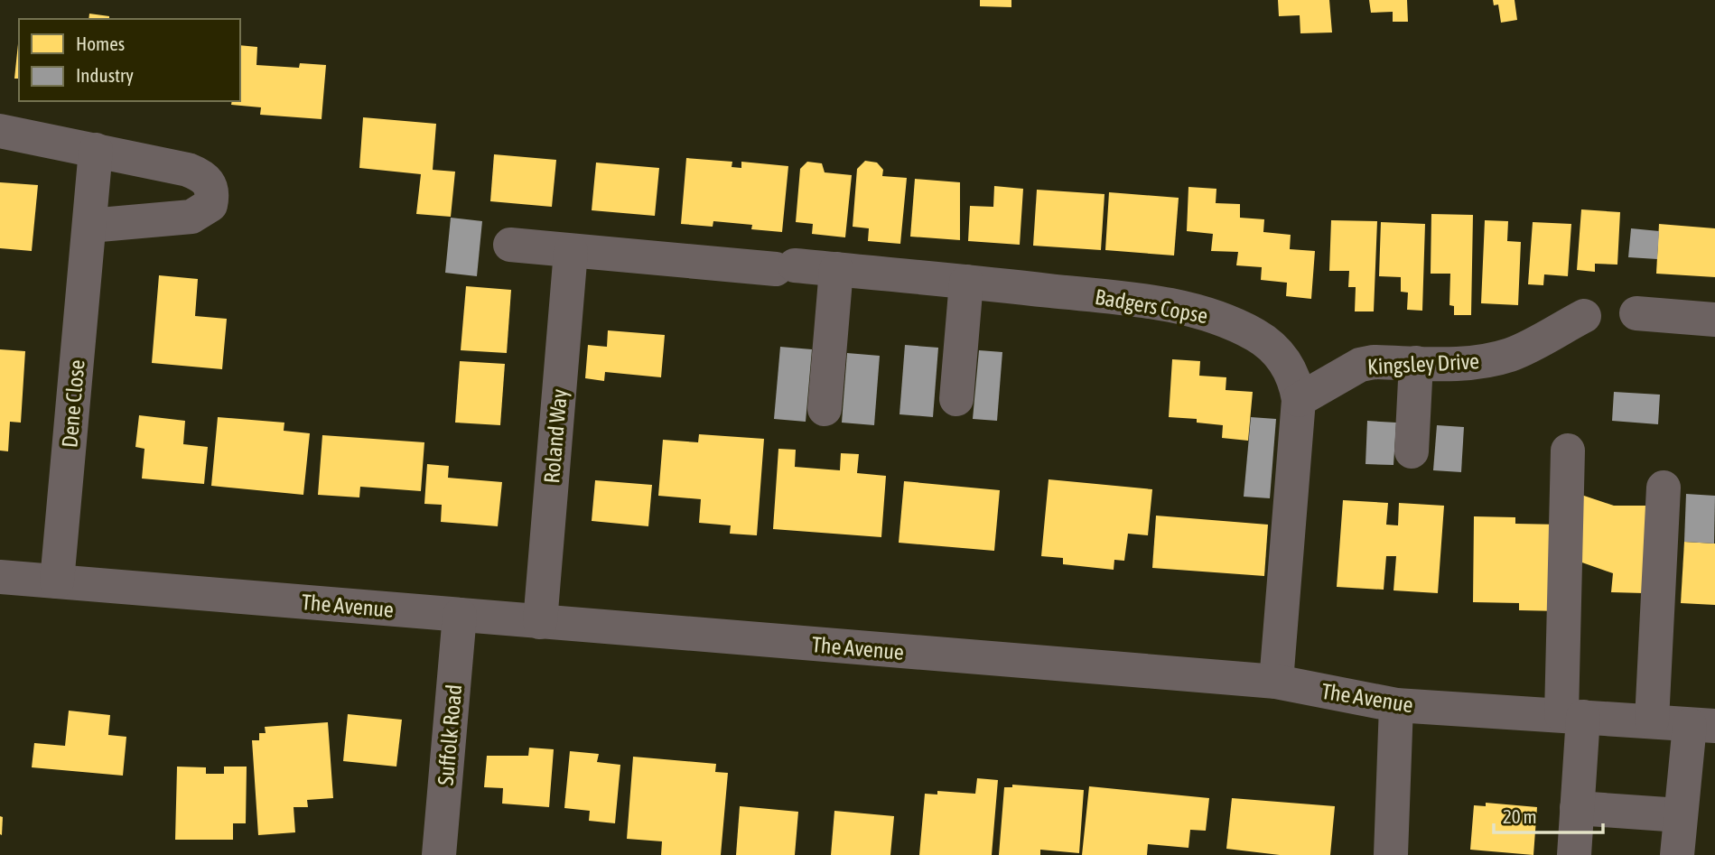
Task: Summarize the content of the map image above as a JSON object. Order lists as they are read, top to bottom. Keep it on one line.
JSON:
{"streets":{"street":["Badgers Copse","Kingsley Drive","Dene Close","Roland Way","The Avenue","Suffolk Road"]},"crossings":[["Badgers Copse","Kingsley Drive"],["Badgers Copse","Roland Way"],["Badgers Copse","The Avenue"],["Dene Close","The Avenue"],["Roland Way","The Avenue"],["The Avenue","Suffolk Road"]],"legend":["Homes","Industry"],"scale_bar":"20 m"}
